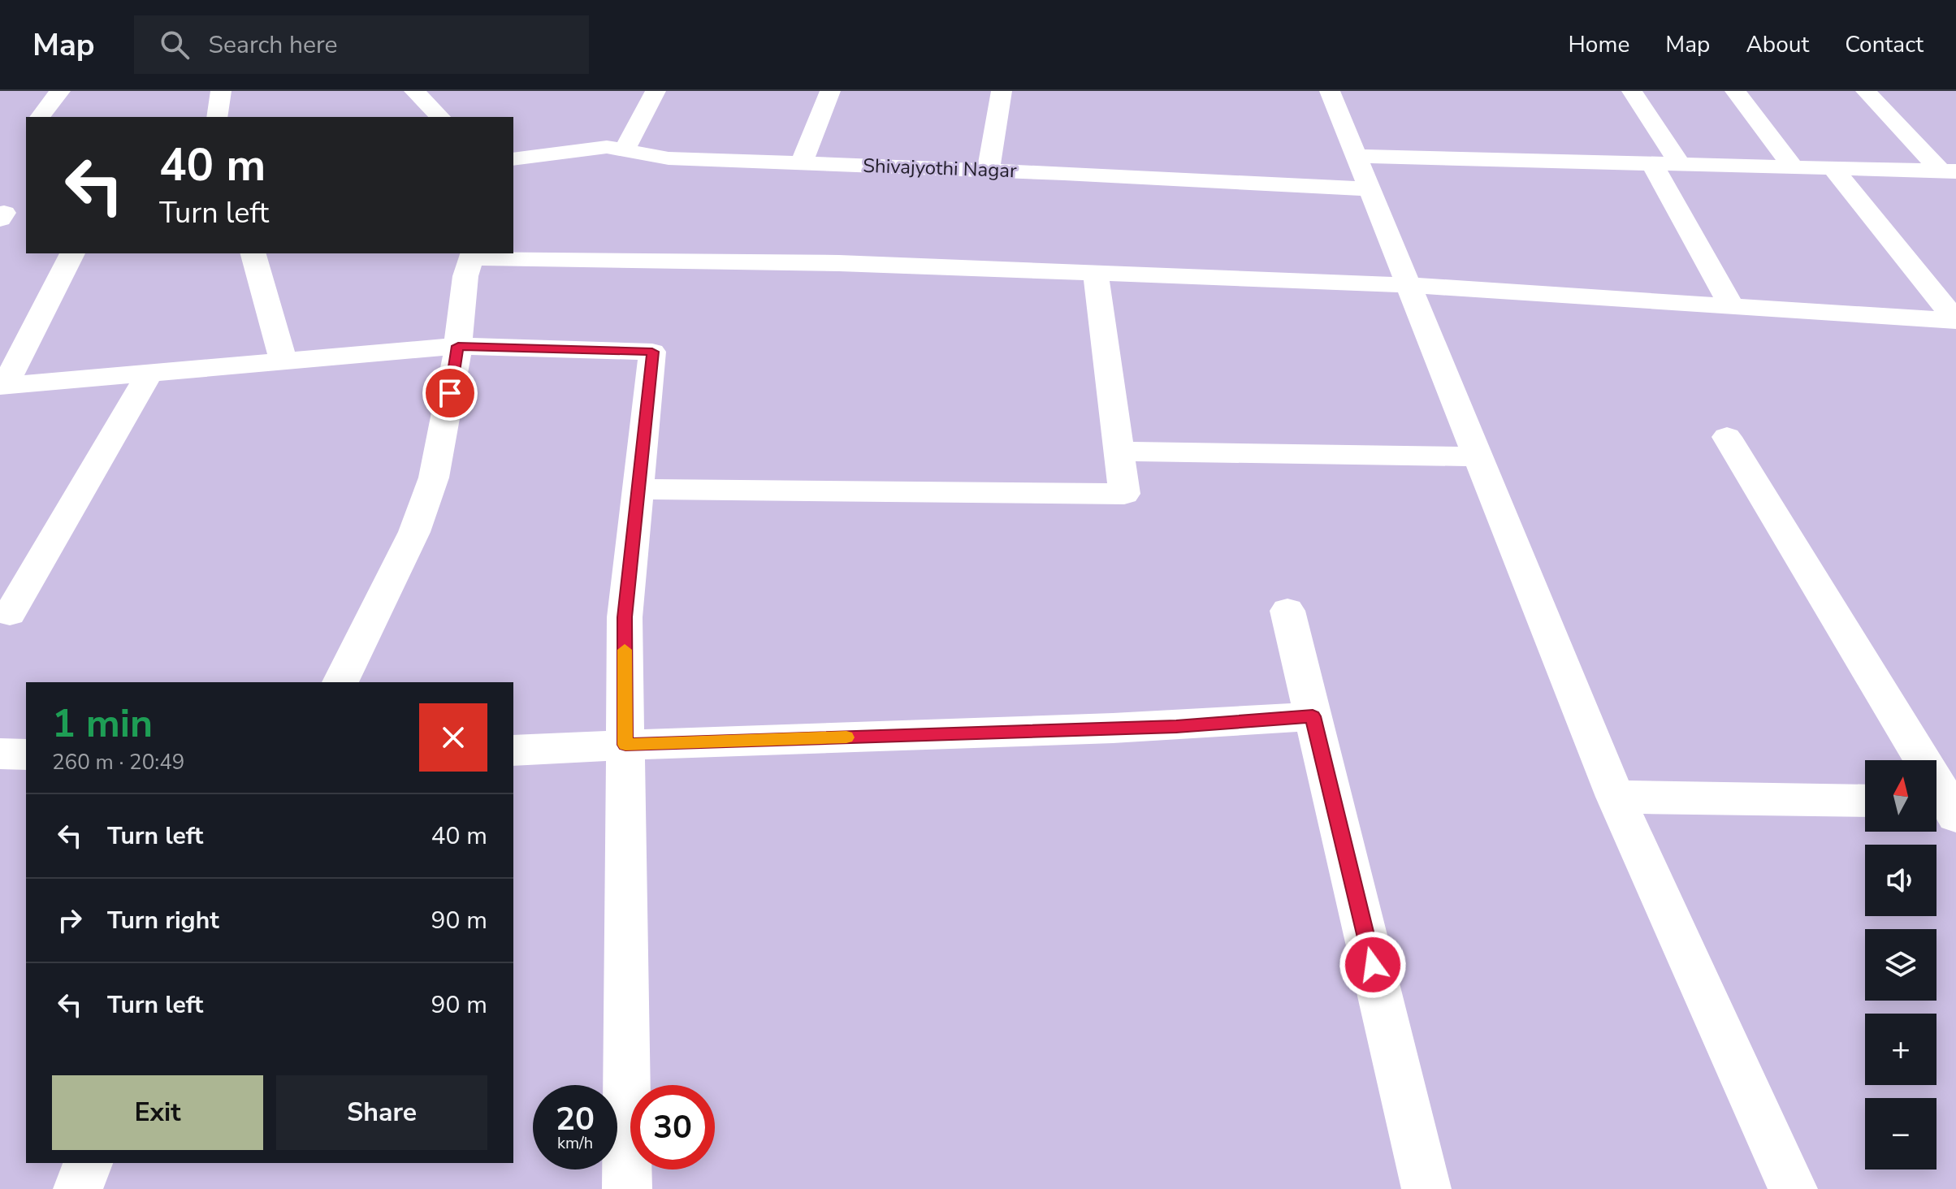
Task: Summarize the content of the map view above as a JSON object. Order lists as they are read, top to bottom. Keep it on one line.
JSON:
{"streets":{"street":["Shivajyothi Nagar"]},"north":"top","page":{"header":"Map","search":"Search here","nav":["Home","Map","About","Contact"],"turn":["40 m","Turn left"],"heading":["1 min","260 m · 20:49"],"map_buttons":["+","−"],"list":[{"name":"Turn left","value":"40 m"},{"name":"Turn right","value":"90 m"},{"name":"Turn left","value":"90 m"}],"buttons":["Exit","Share"],"speed":"20 km/h","limit":"30"}}
